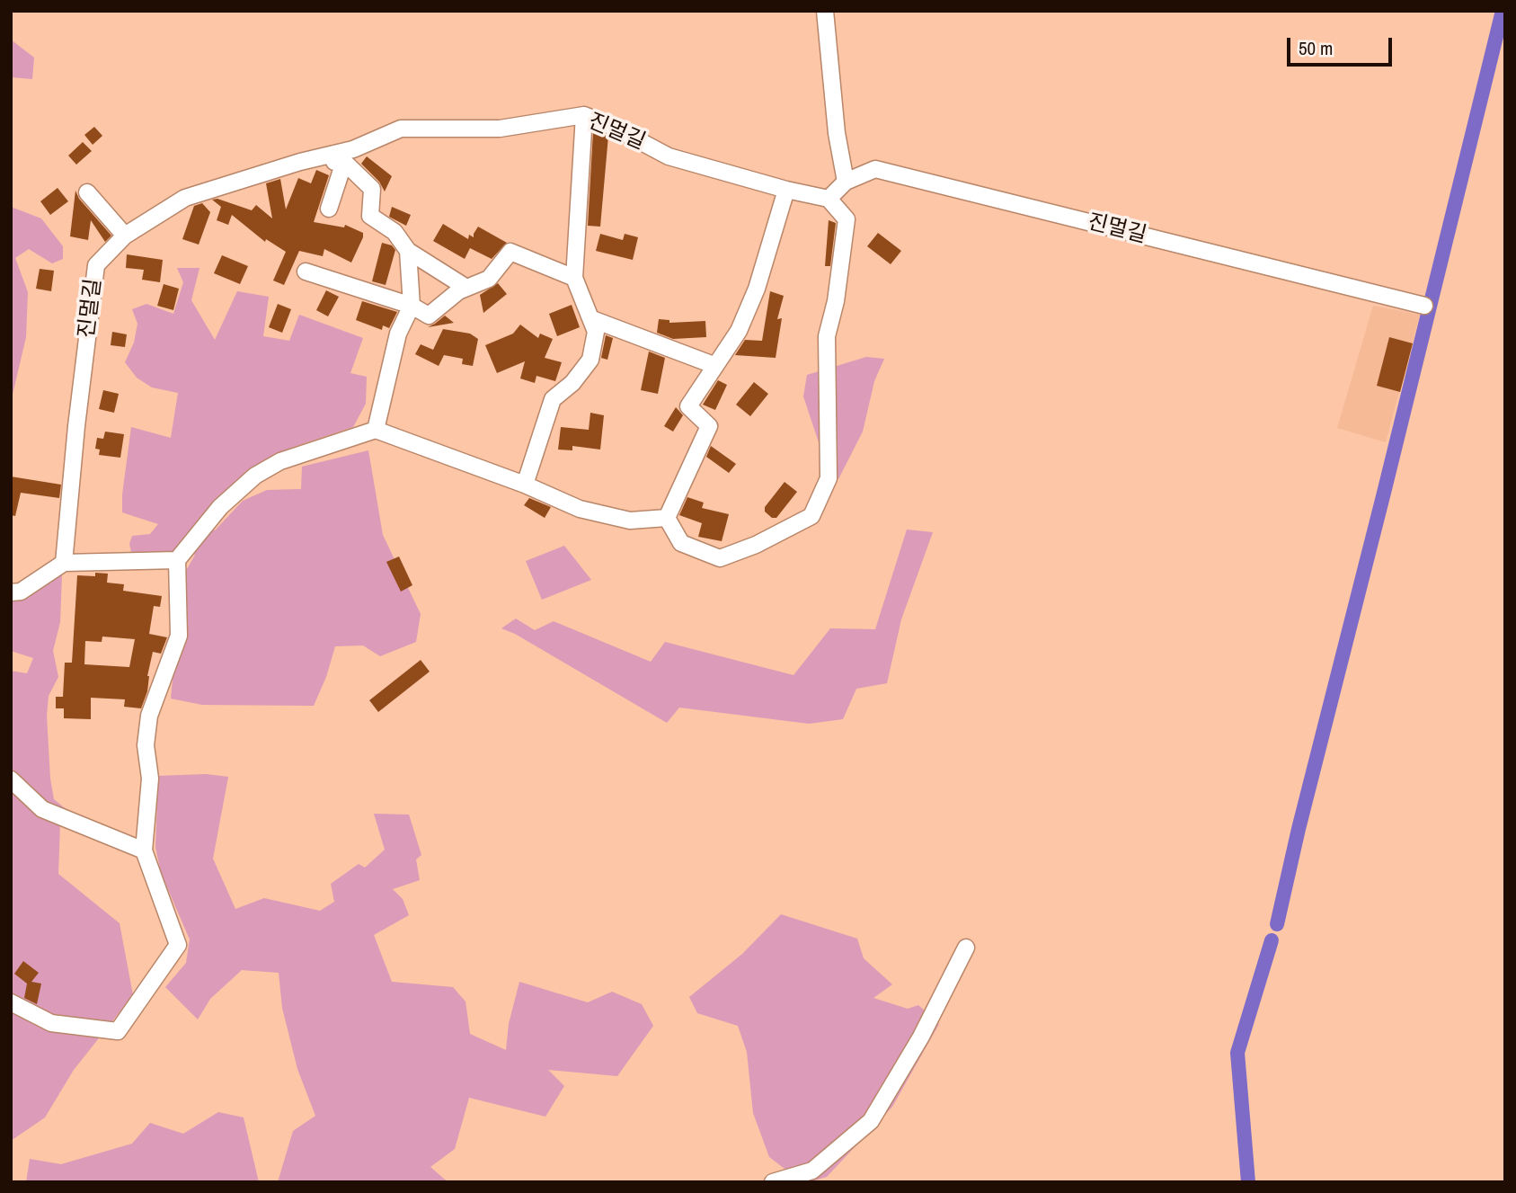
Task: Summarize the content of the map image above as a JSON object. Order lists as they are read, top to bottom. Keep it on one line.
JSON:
{"streets":{"street":["진멀길"]},"scale_bar":"50 m"}
